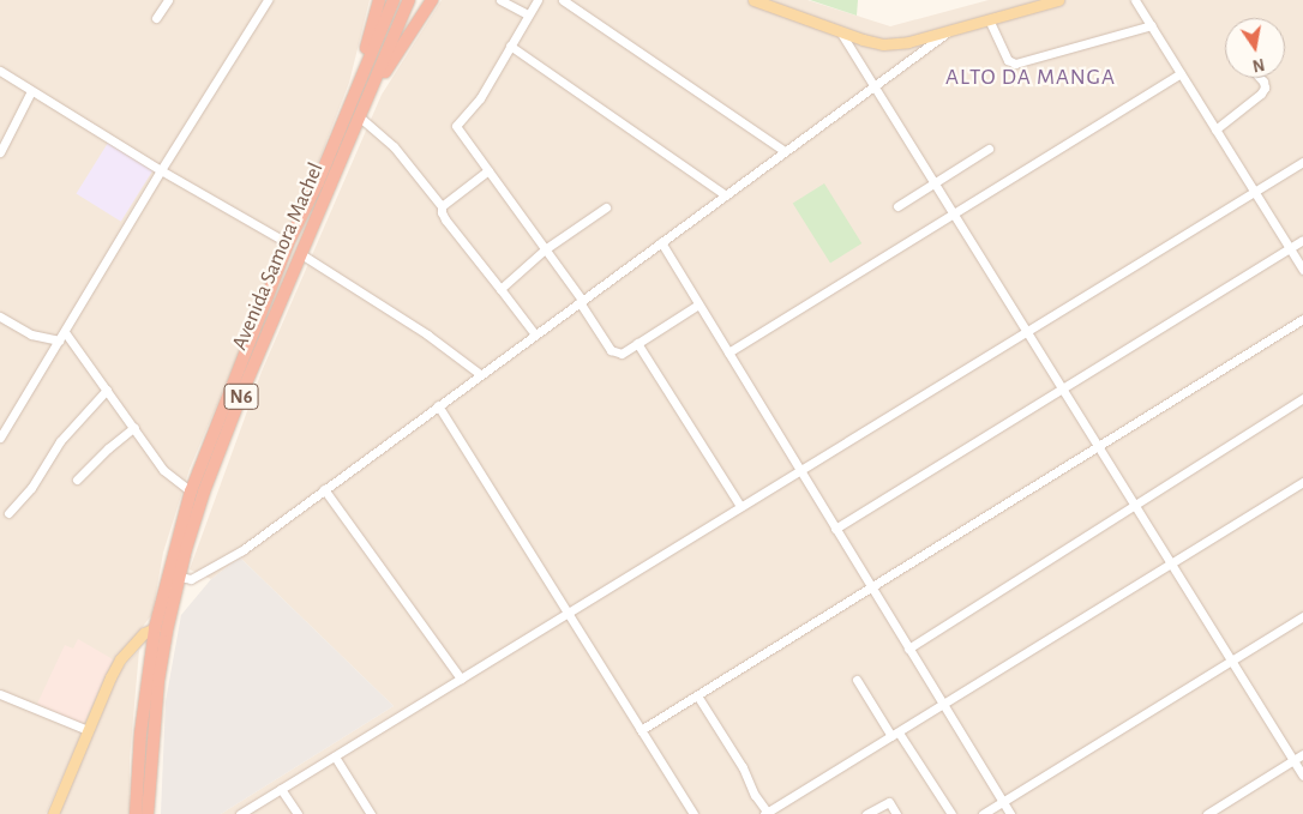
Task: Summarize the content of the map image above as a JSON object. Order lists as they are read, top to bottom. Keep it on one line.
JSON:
{"streets":{"highway":["Avenida Samora Machel","N6"]},"districts":["ALTO DA MANGA"],"north":"bottom"}
